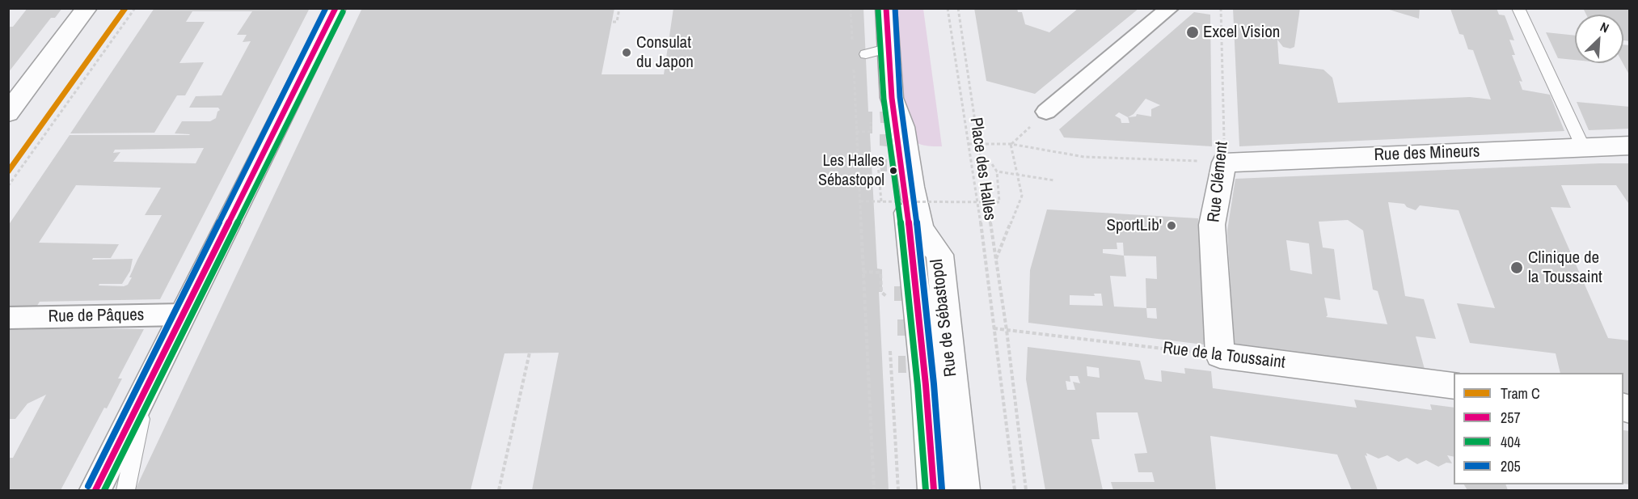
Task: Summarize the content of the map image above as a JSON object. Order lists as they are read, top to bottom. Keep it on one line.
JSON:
{"streets":{"street":["Rue des Mineurs","Rue Clément","Rue de Pâques","Rue de Sébastopol","Rue de la Toussaint"],"path":["Place des Halles"]},"crossings":[["Rue des Mineurs","Rue Clément"],["Place des Halles","Rue de la Toussaint"],["Rue Clément","Rue de la Toussaint"]],"places":["Excel Vision","Consulat du Japon","Les Halles Sébastopol","SportLib'","Clinique de la Toussaint"],"lines":["tram line C","transit line 257","transit line 205","transit line 404"],"legend":["Tram C","257","404","205"],"north":"top right"}
